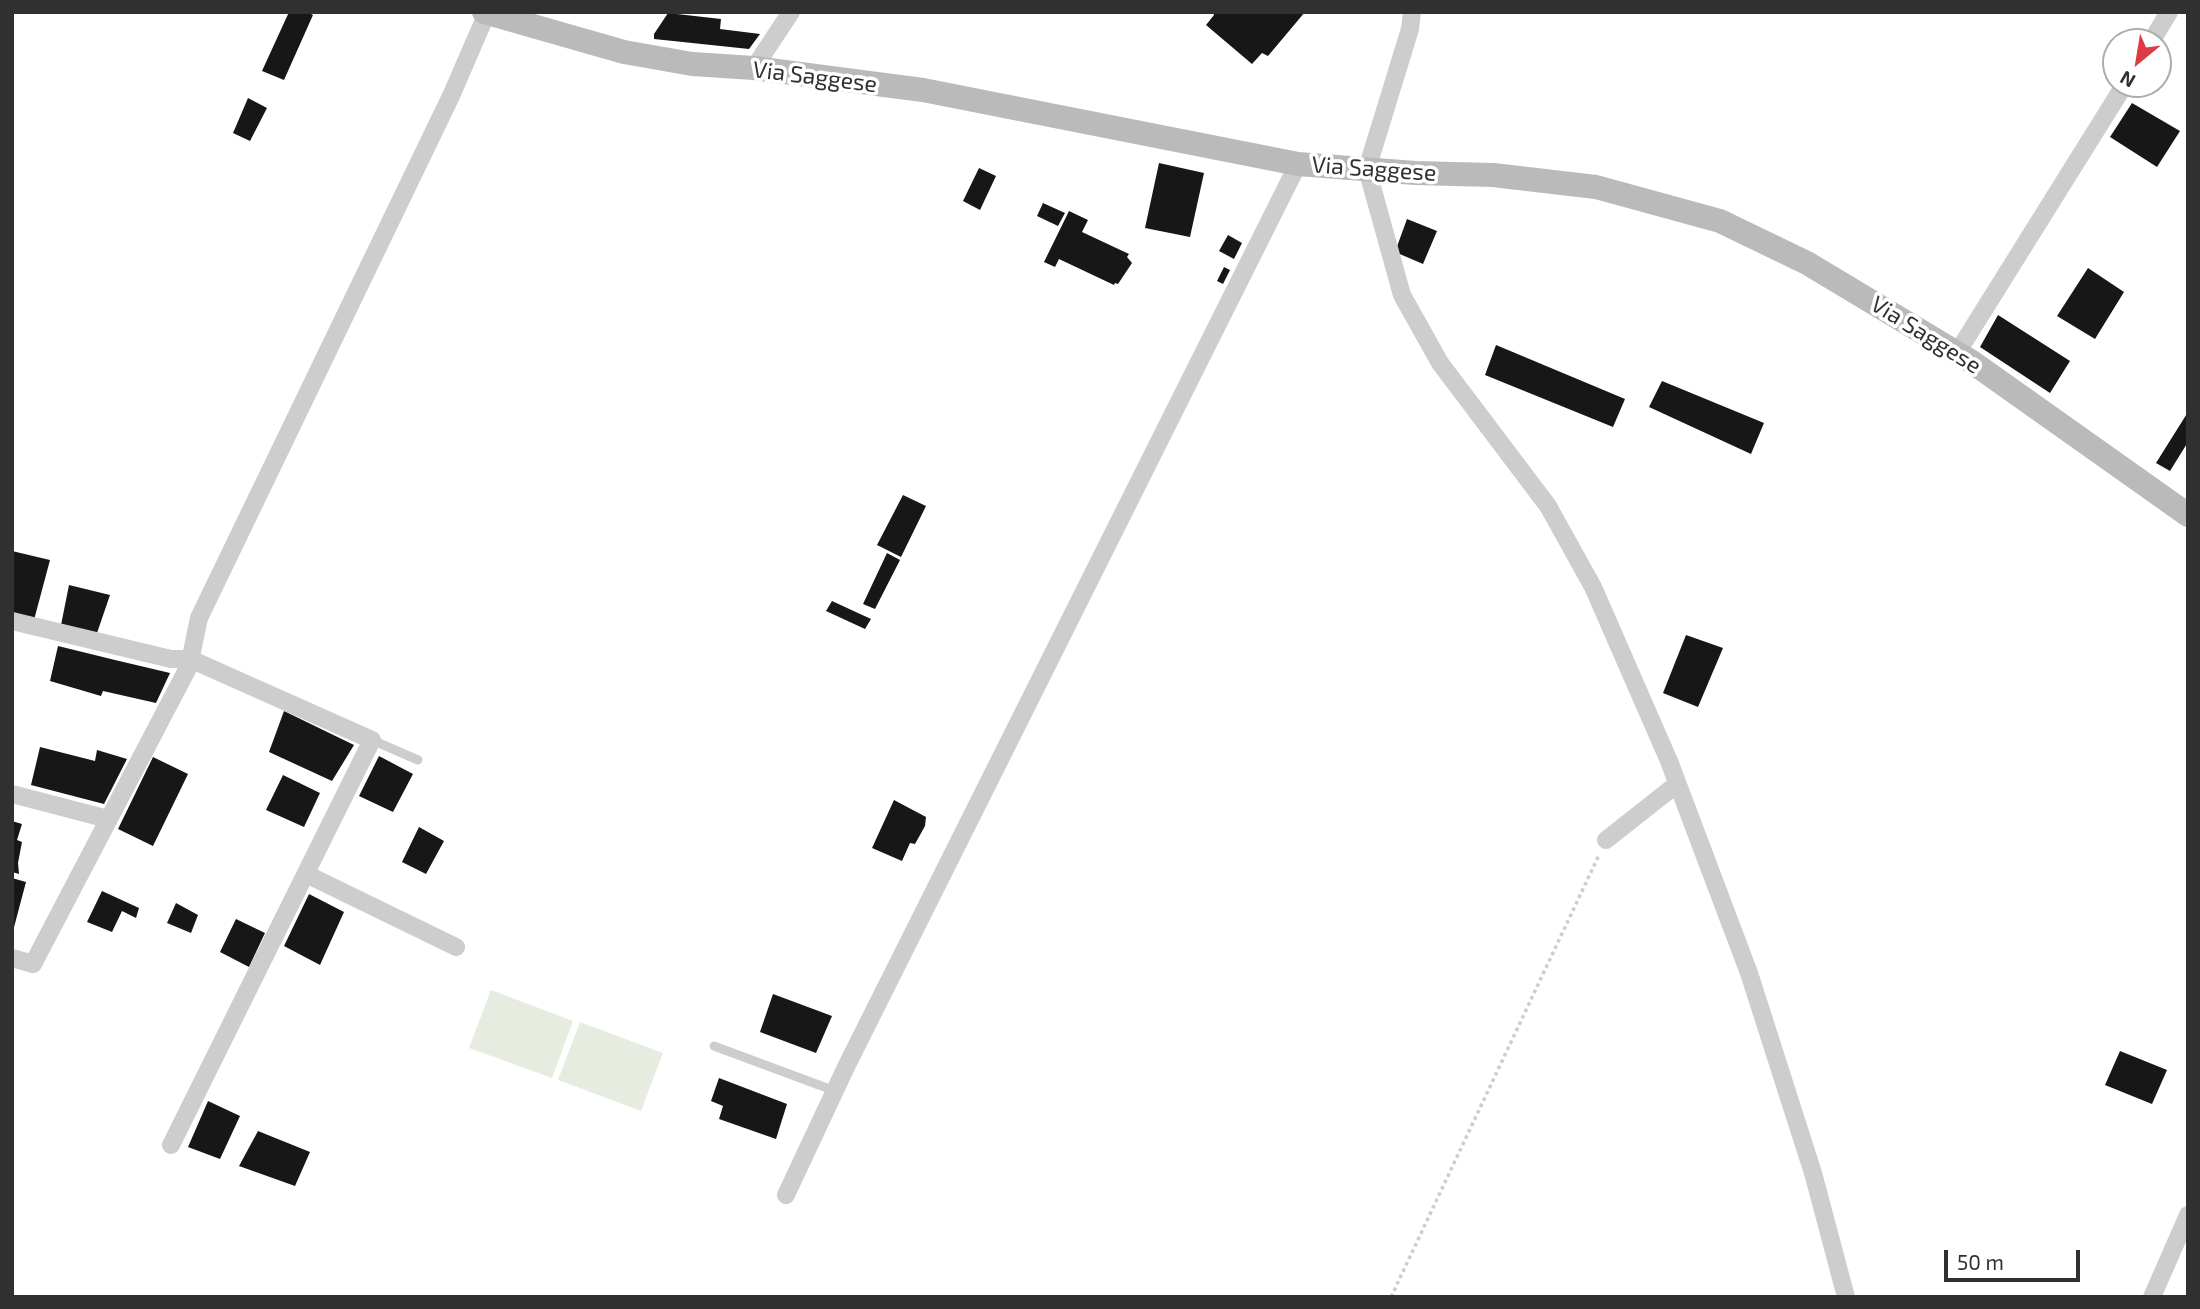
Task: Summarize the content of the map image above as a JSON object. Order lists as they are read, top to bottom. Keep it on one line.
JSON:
{"streets":{"main road":["Via Saggese"]},"scale_bar":"50 m","north":"bottom left"}
